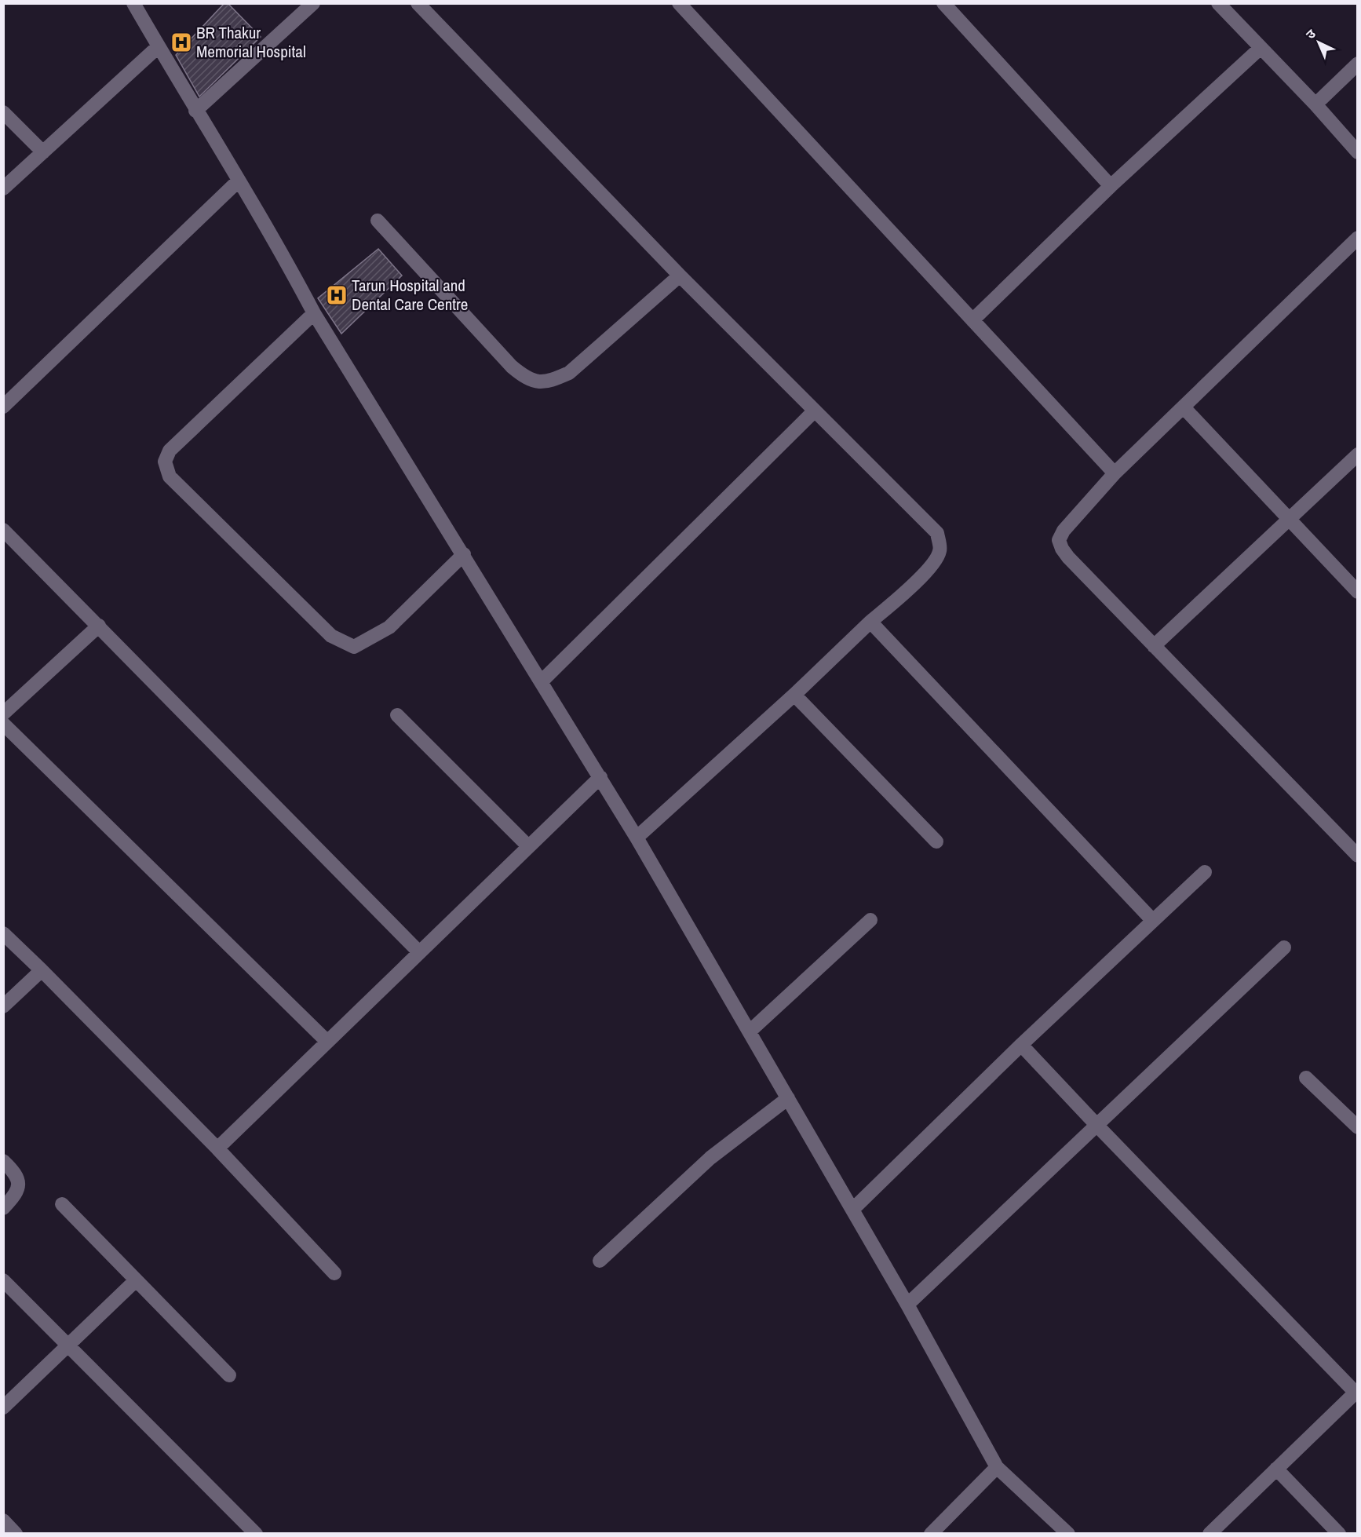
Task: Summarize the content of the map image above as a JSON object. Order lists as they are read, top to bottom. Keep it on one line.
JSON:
{"places":{"hospital":["BR Thakur Memorial Hospital","Tarun Hospital and Dental Care Centre"]},"north":"top left"}
